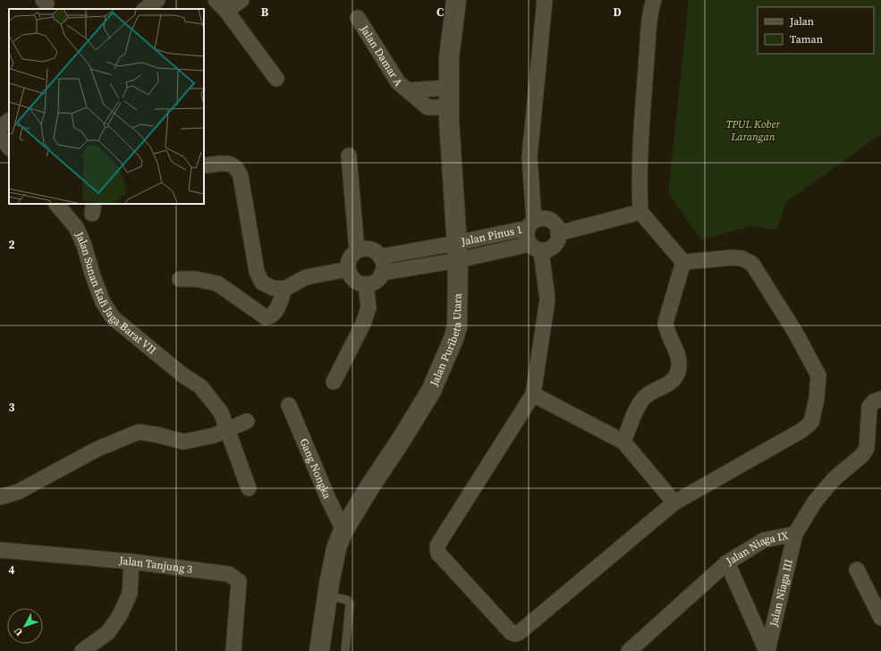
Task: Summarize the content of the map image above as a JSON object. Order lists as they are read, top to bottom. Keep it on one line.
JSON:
{"streets":{"street":["Jalan Damar A","Jalan Pinus 1","Jalan Sunan Kali Jaga Barat VII","Jalan Puribeta Utara","Gang Nongka","Jalan Niaga IX","Jalan Tanjung 3","Jalan Niaga III"]},"crossings":[["Jalan Damar A","Jalan Puribeta Utara"],["Jalan Pinus 1","Jalan Puribeta Utara"],["Jalan Puribeta Utara","Gang Nongka"],["Jalan Niaga IX","Jalan Niaga III"]],"parks":["TPUL Kober Larangan"],"legend":["Jalan","Taman"],"north":"bottom left","grid":{"columns":["B","C","D"],"rows":["2","3","4"]}}
